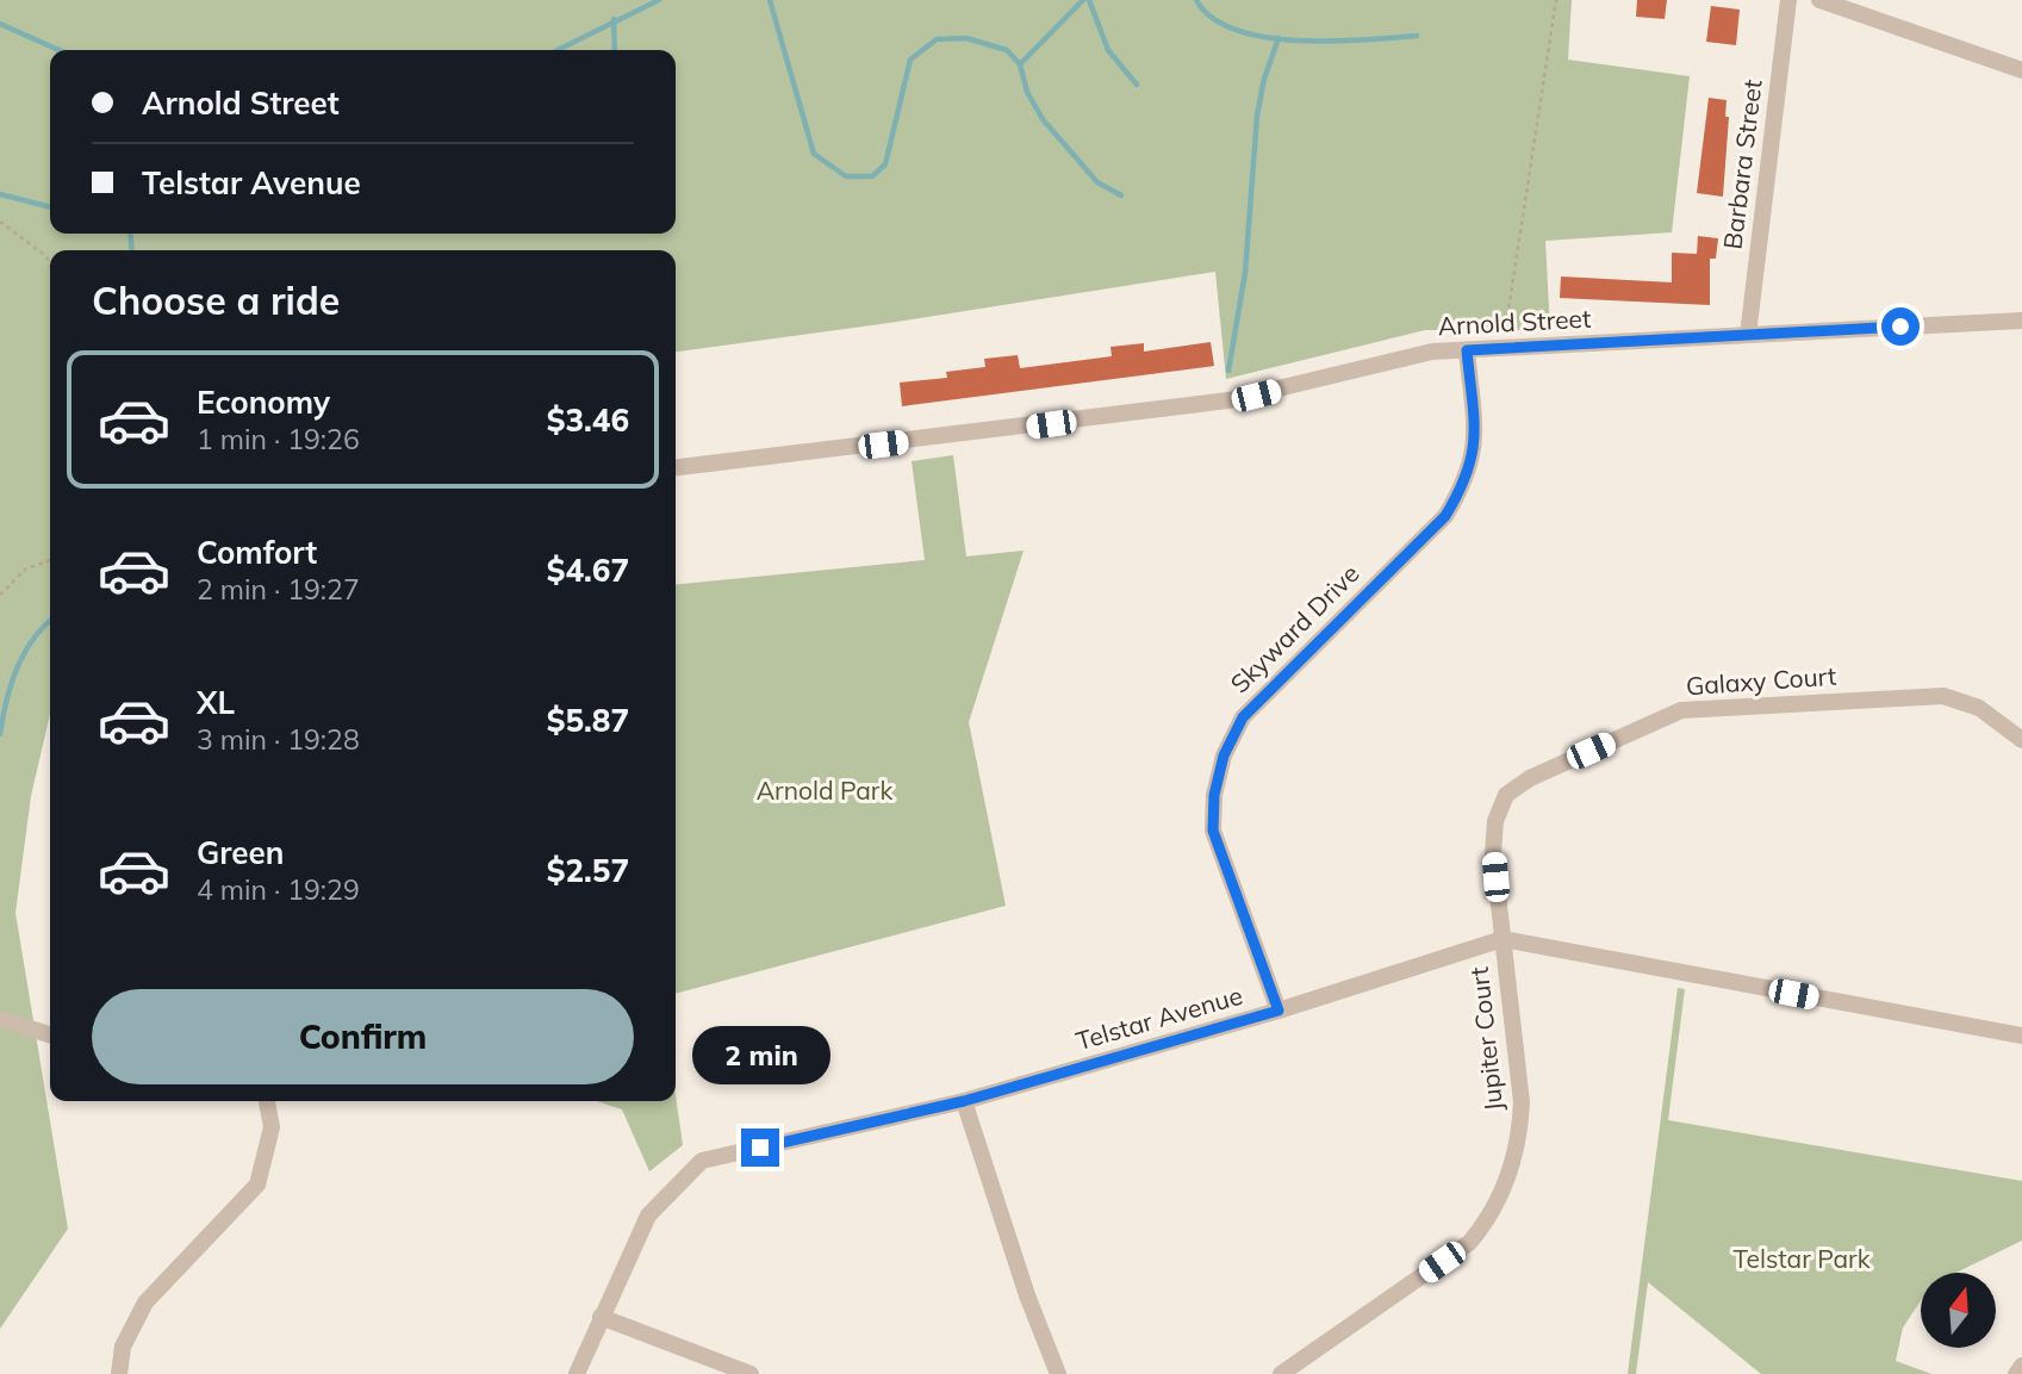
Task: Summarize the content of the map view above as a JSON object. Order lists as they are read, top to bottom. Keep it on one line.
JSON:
{"streets":{"street":["Barbara Street","Arnold Street","Skyward Drive","Galaxy Court","Telstar Avenue","Jupiter Court"]},"crossings":[["Barbara Street","Arnold Street"],["Arnold Street","Skyward Drive"],["Skyward Drive","Telstar Avenue"],["Galaxy Court","Telstar Avenue"],["Galaxy Court","Jupiter Court"],["Telstar Avenue","Jupiter Court"]],"parks":["Arnold Park","Telstar Park"],"north":"top","page":{"banner":["Arnold Street","Telstar Avenue"],"heading":"Choose a ride","list":[{"name":"Economy","note":"1 min · 19:26","value":"$3.46"},{"name":"Comfort","note":"2 min · 19:27","value":"$4.67"},{"name":"XL","note":"3 min · 19:28","value":"$5.87"},{"name":"Green","note":"4 min · 19:29","value":"$2.57"}],"buttons":"Confirm","bubble":"2 min"}}
